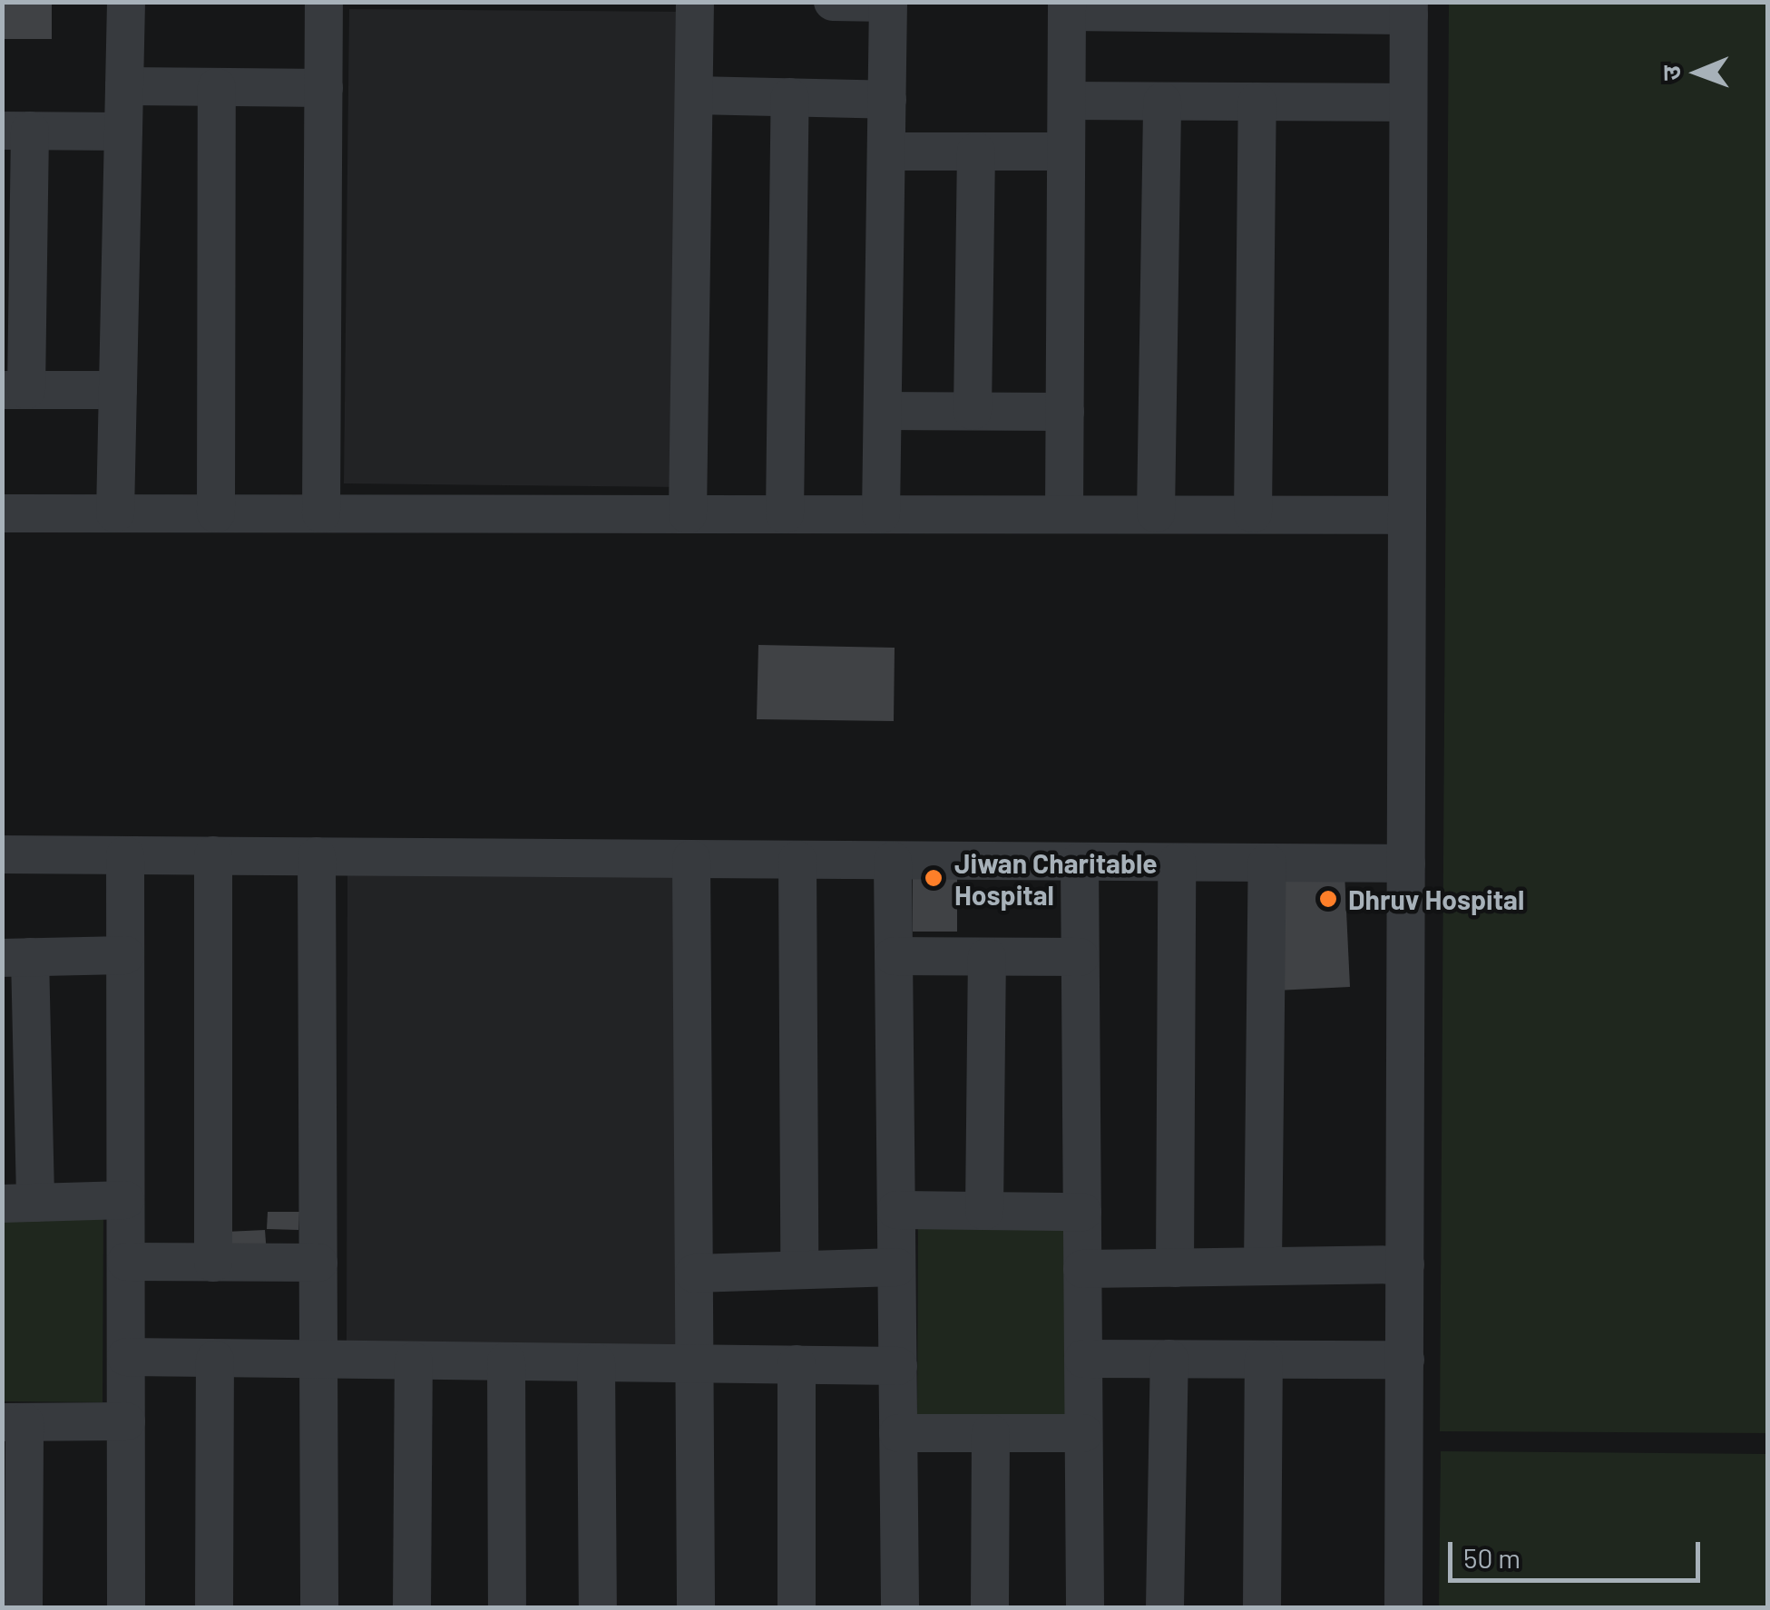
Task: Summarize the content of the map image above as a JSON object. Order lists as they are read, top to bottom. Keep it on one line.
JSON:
{"places":["Jiwan Charitable Hospital","Dhruv Hospital"],"scale_bar":"50 m","north":"left"}
